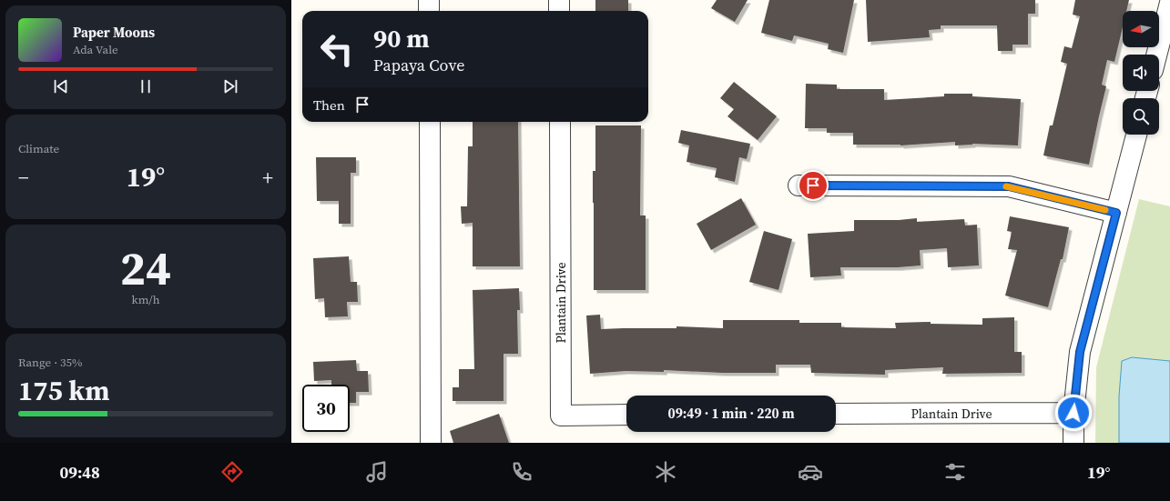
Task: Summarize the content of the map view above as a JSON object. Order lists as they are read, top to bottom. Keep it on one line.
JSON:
{"streets":{"street":["Plantain Drive"]},"north":"left","page":{"turn":["90 m","Papaya Cove"],"song":["Paper Moons","Ada Vale"],"then":"Then","tile":["Climate",["24","km/h"],["Range · 35%","175 km"]],"heat":["−","19°","+"],"limit":"30","trip":"09:49 · 1 min · 220 m","tabs":["09:48","19°"]}}
